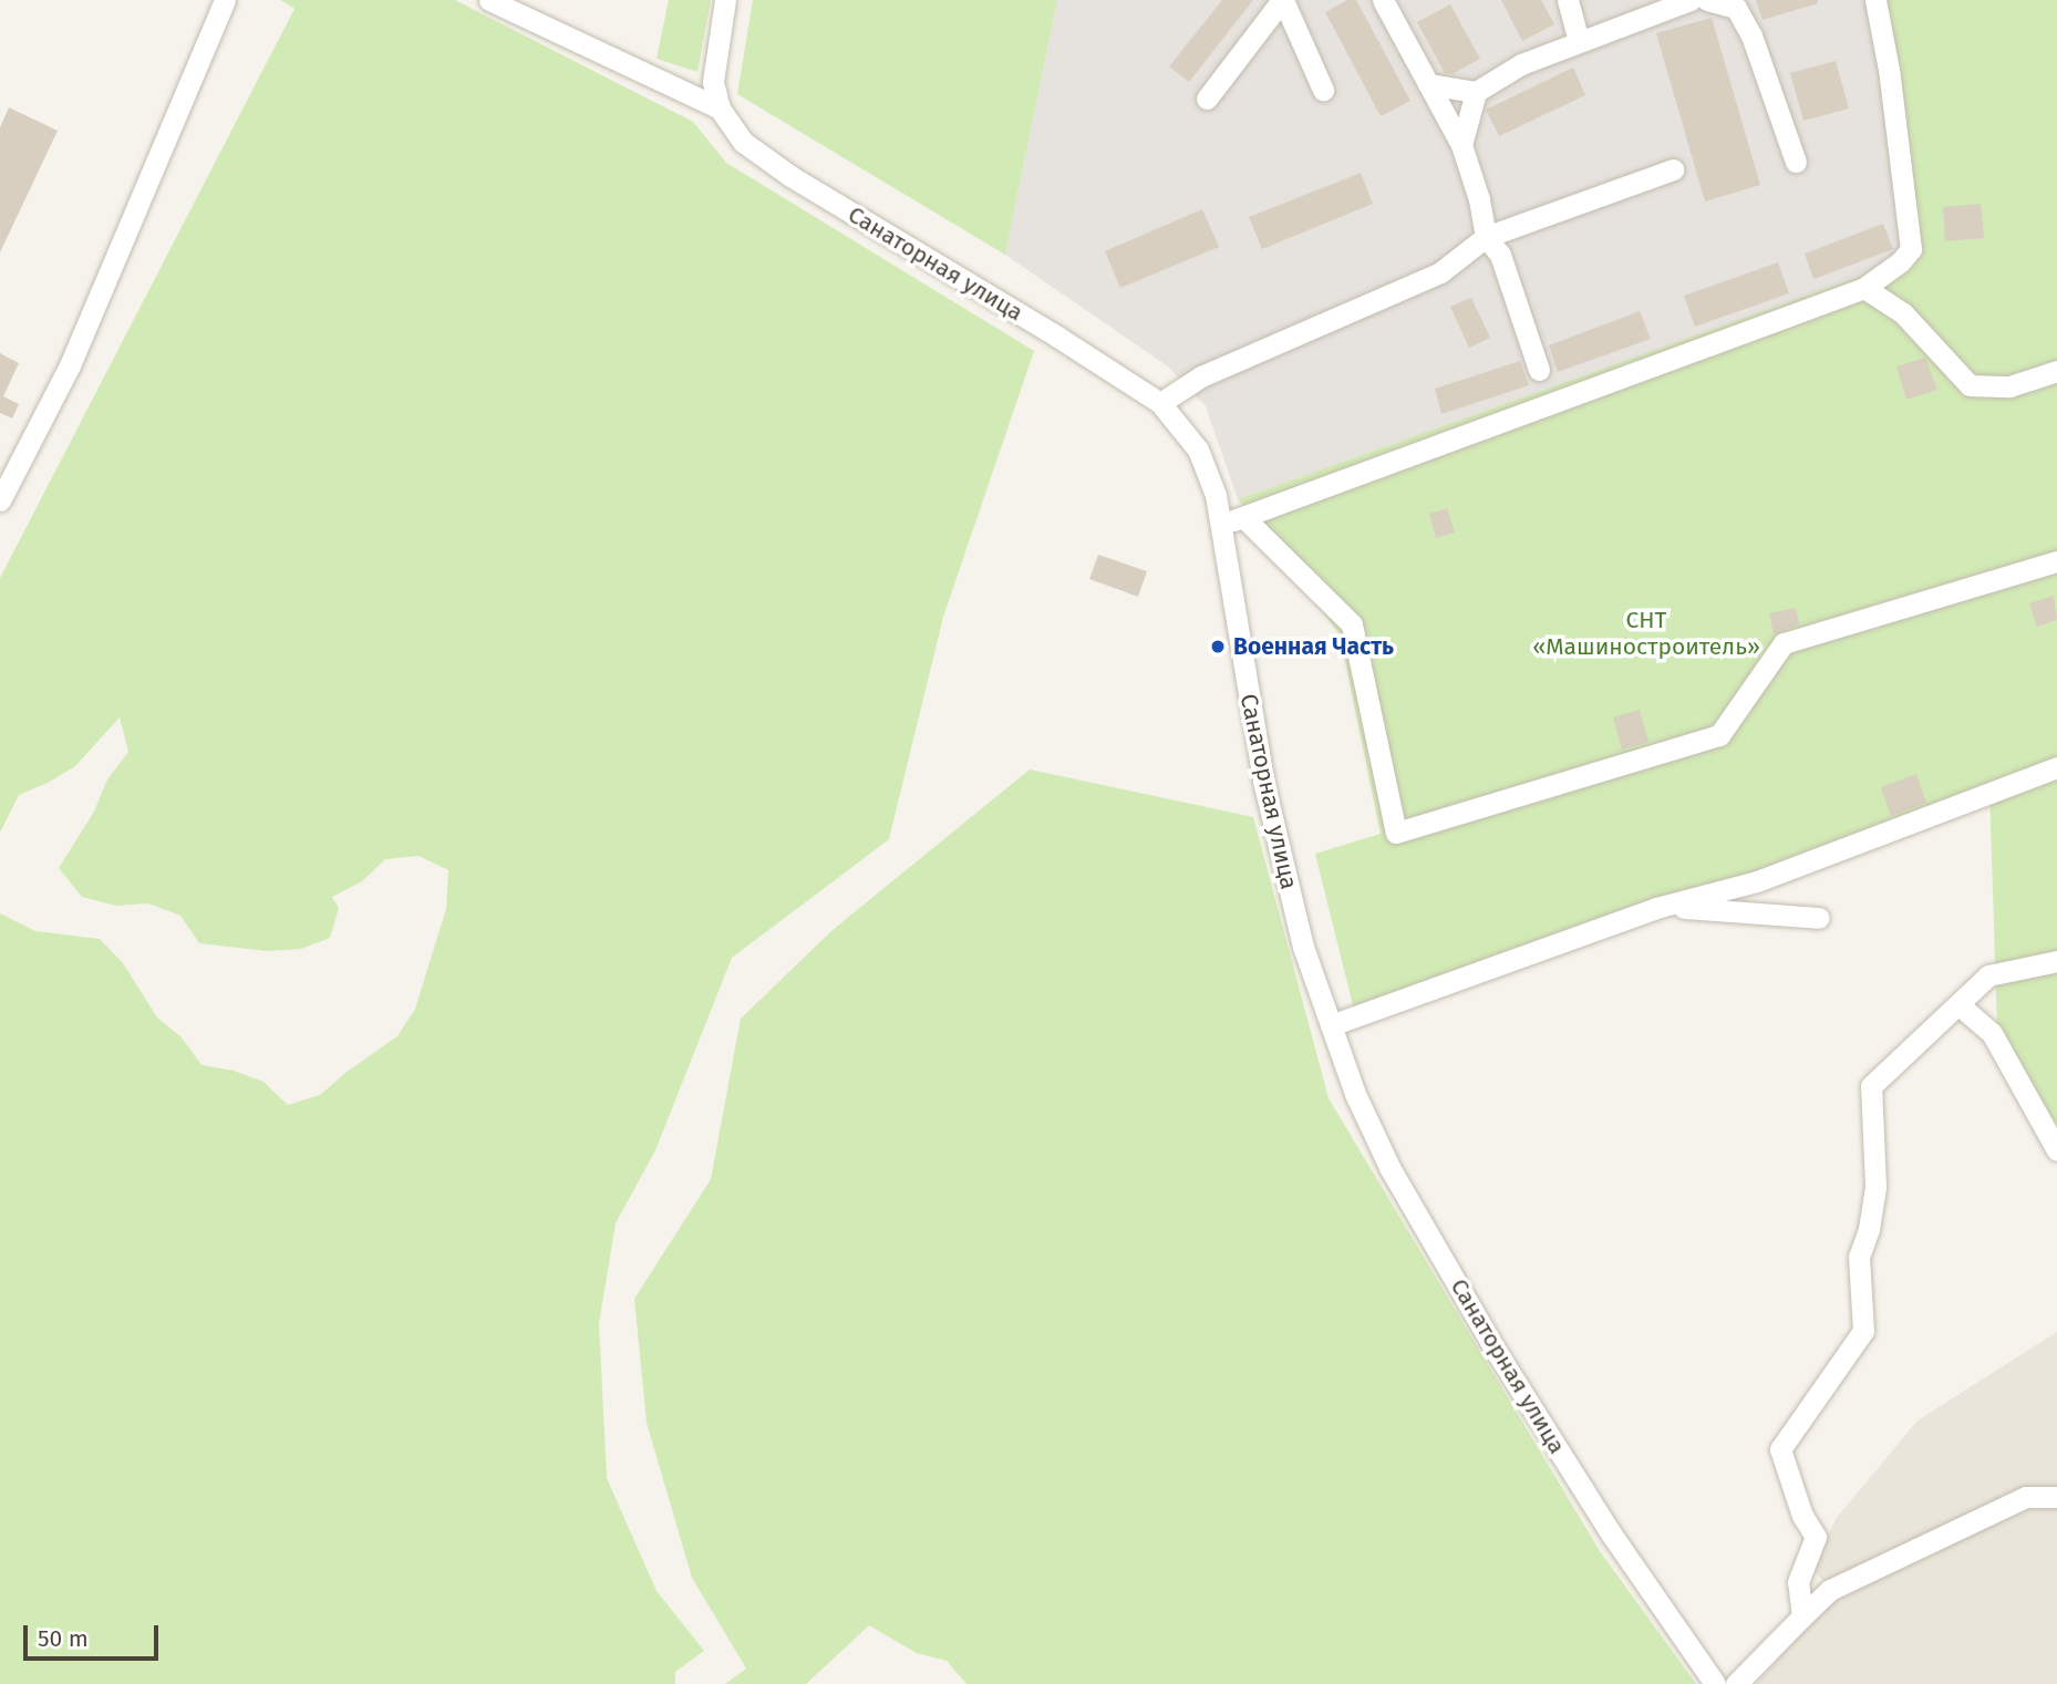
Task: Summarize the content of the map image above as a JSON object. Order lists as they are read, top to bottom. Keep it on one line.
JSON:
{"streets":{"street":["Санаторная улица"]},"parks":["СНТ «Машиностроитель»"],"places":["Военная Часть"],"scale_bar":"50 m"}
